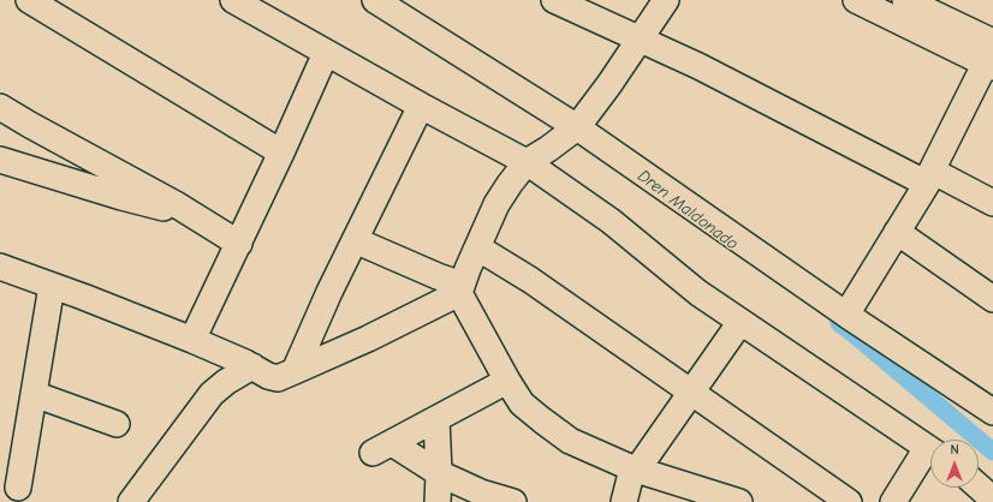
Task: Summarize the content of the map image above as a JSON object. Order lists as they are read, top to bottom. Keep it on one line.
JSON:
{"water":["Dren Maldonado"],"north":"top"}
